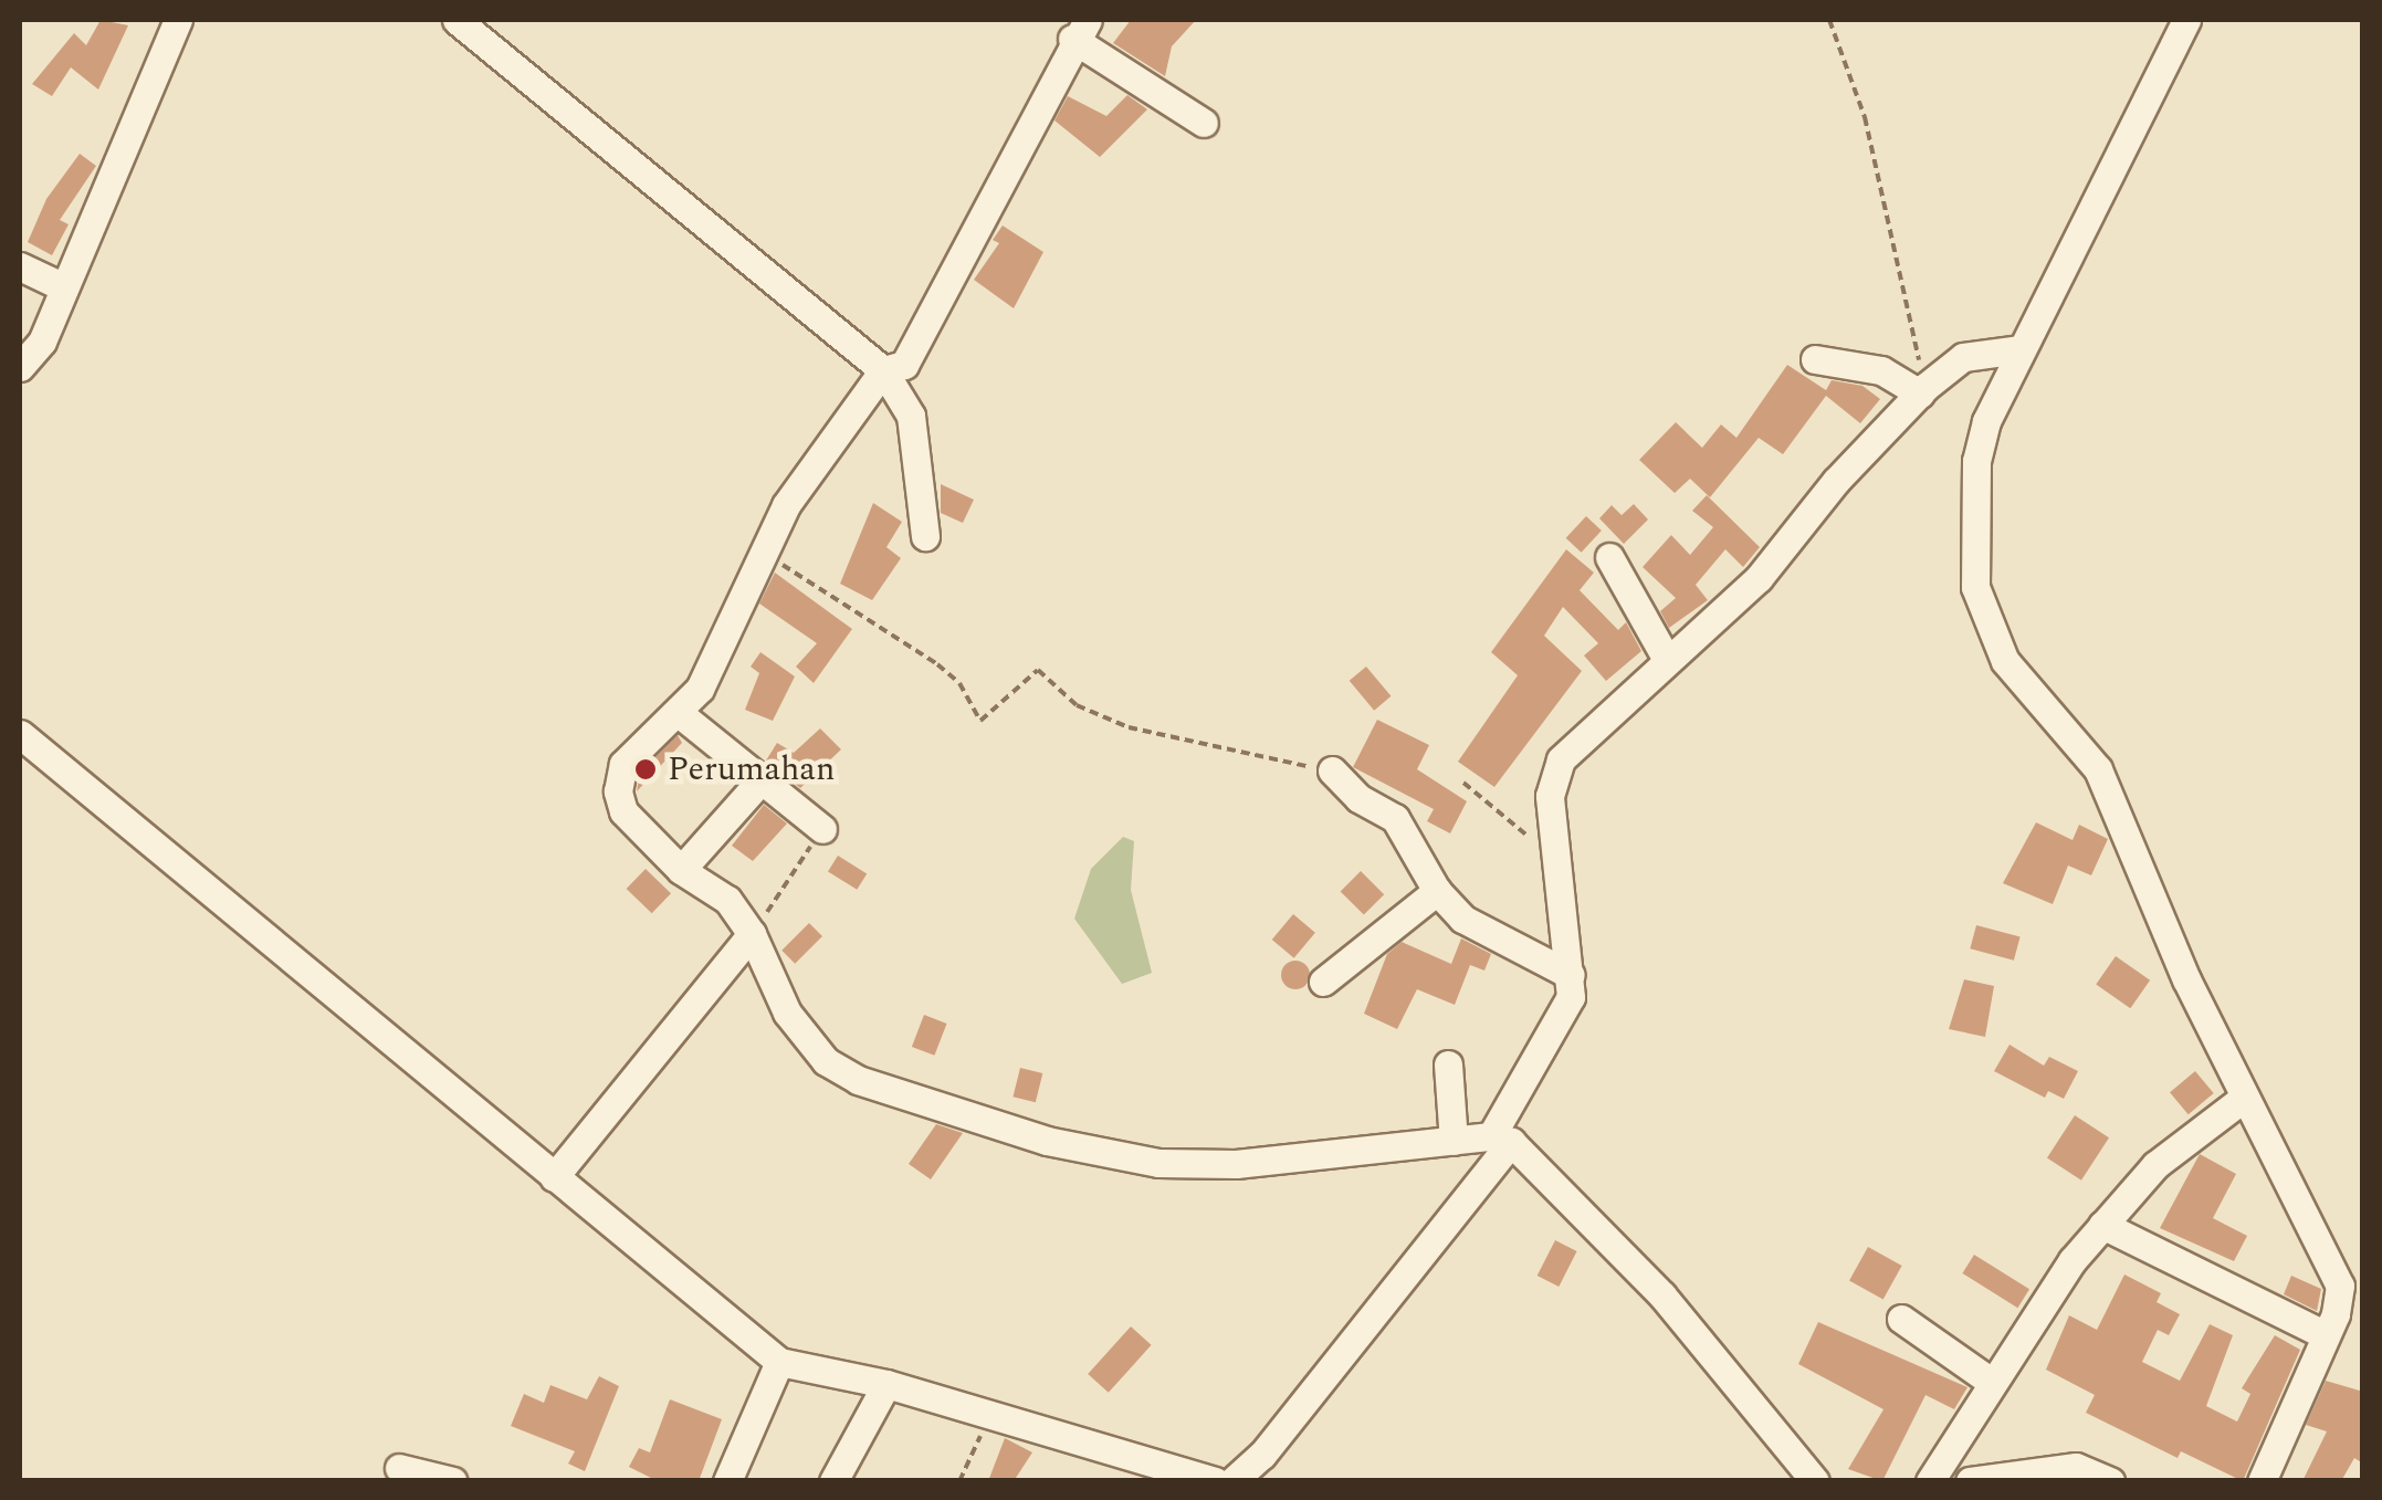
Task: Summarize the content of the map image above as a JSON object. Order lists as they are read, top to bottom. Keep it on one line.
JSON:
{"places":["Perumahan"]}
